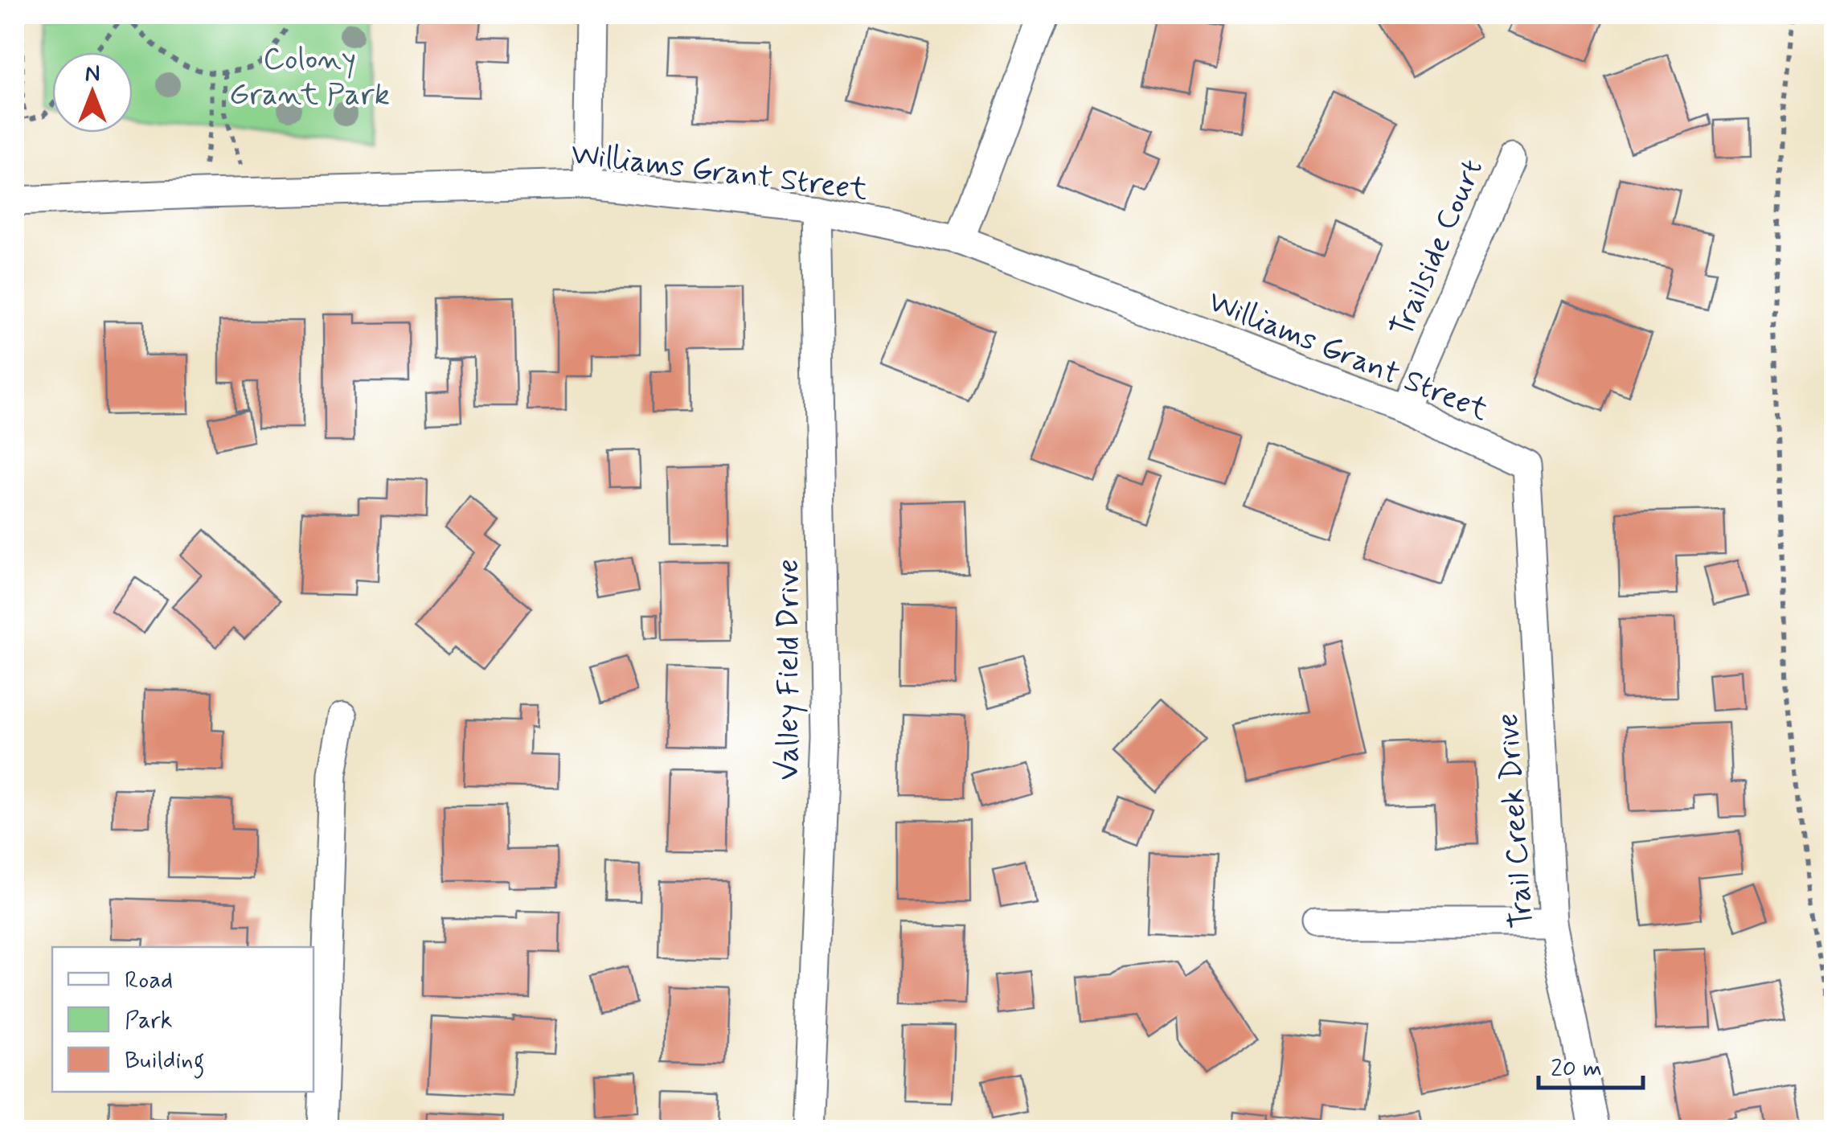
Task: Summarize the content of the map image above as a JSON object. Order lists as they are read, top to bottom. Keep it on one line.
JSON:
{"streets":{"street":["Williams Grant Street","Trailside Court","Valley Field Drive","Trail Creek Drive"]},"crossings":[["Williams Grant Street","Trailside Court"],["Williams Grant Street","Valley Field Drive"],["Williams Grant Street","Trail Creek Drive"]],"parks":["Colony Grant Park"],"legend":["Road","Park","Building"],"scale_bar":"20 m","north":"top"}
